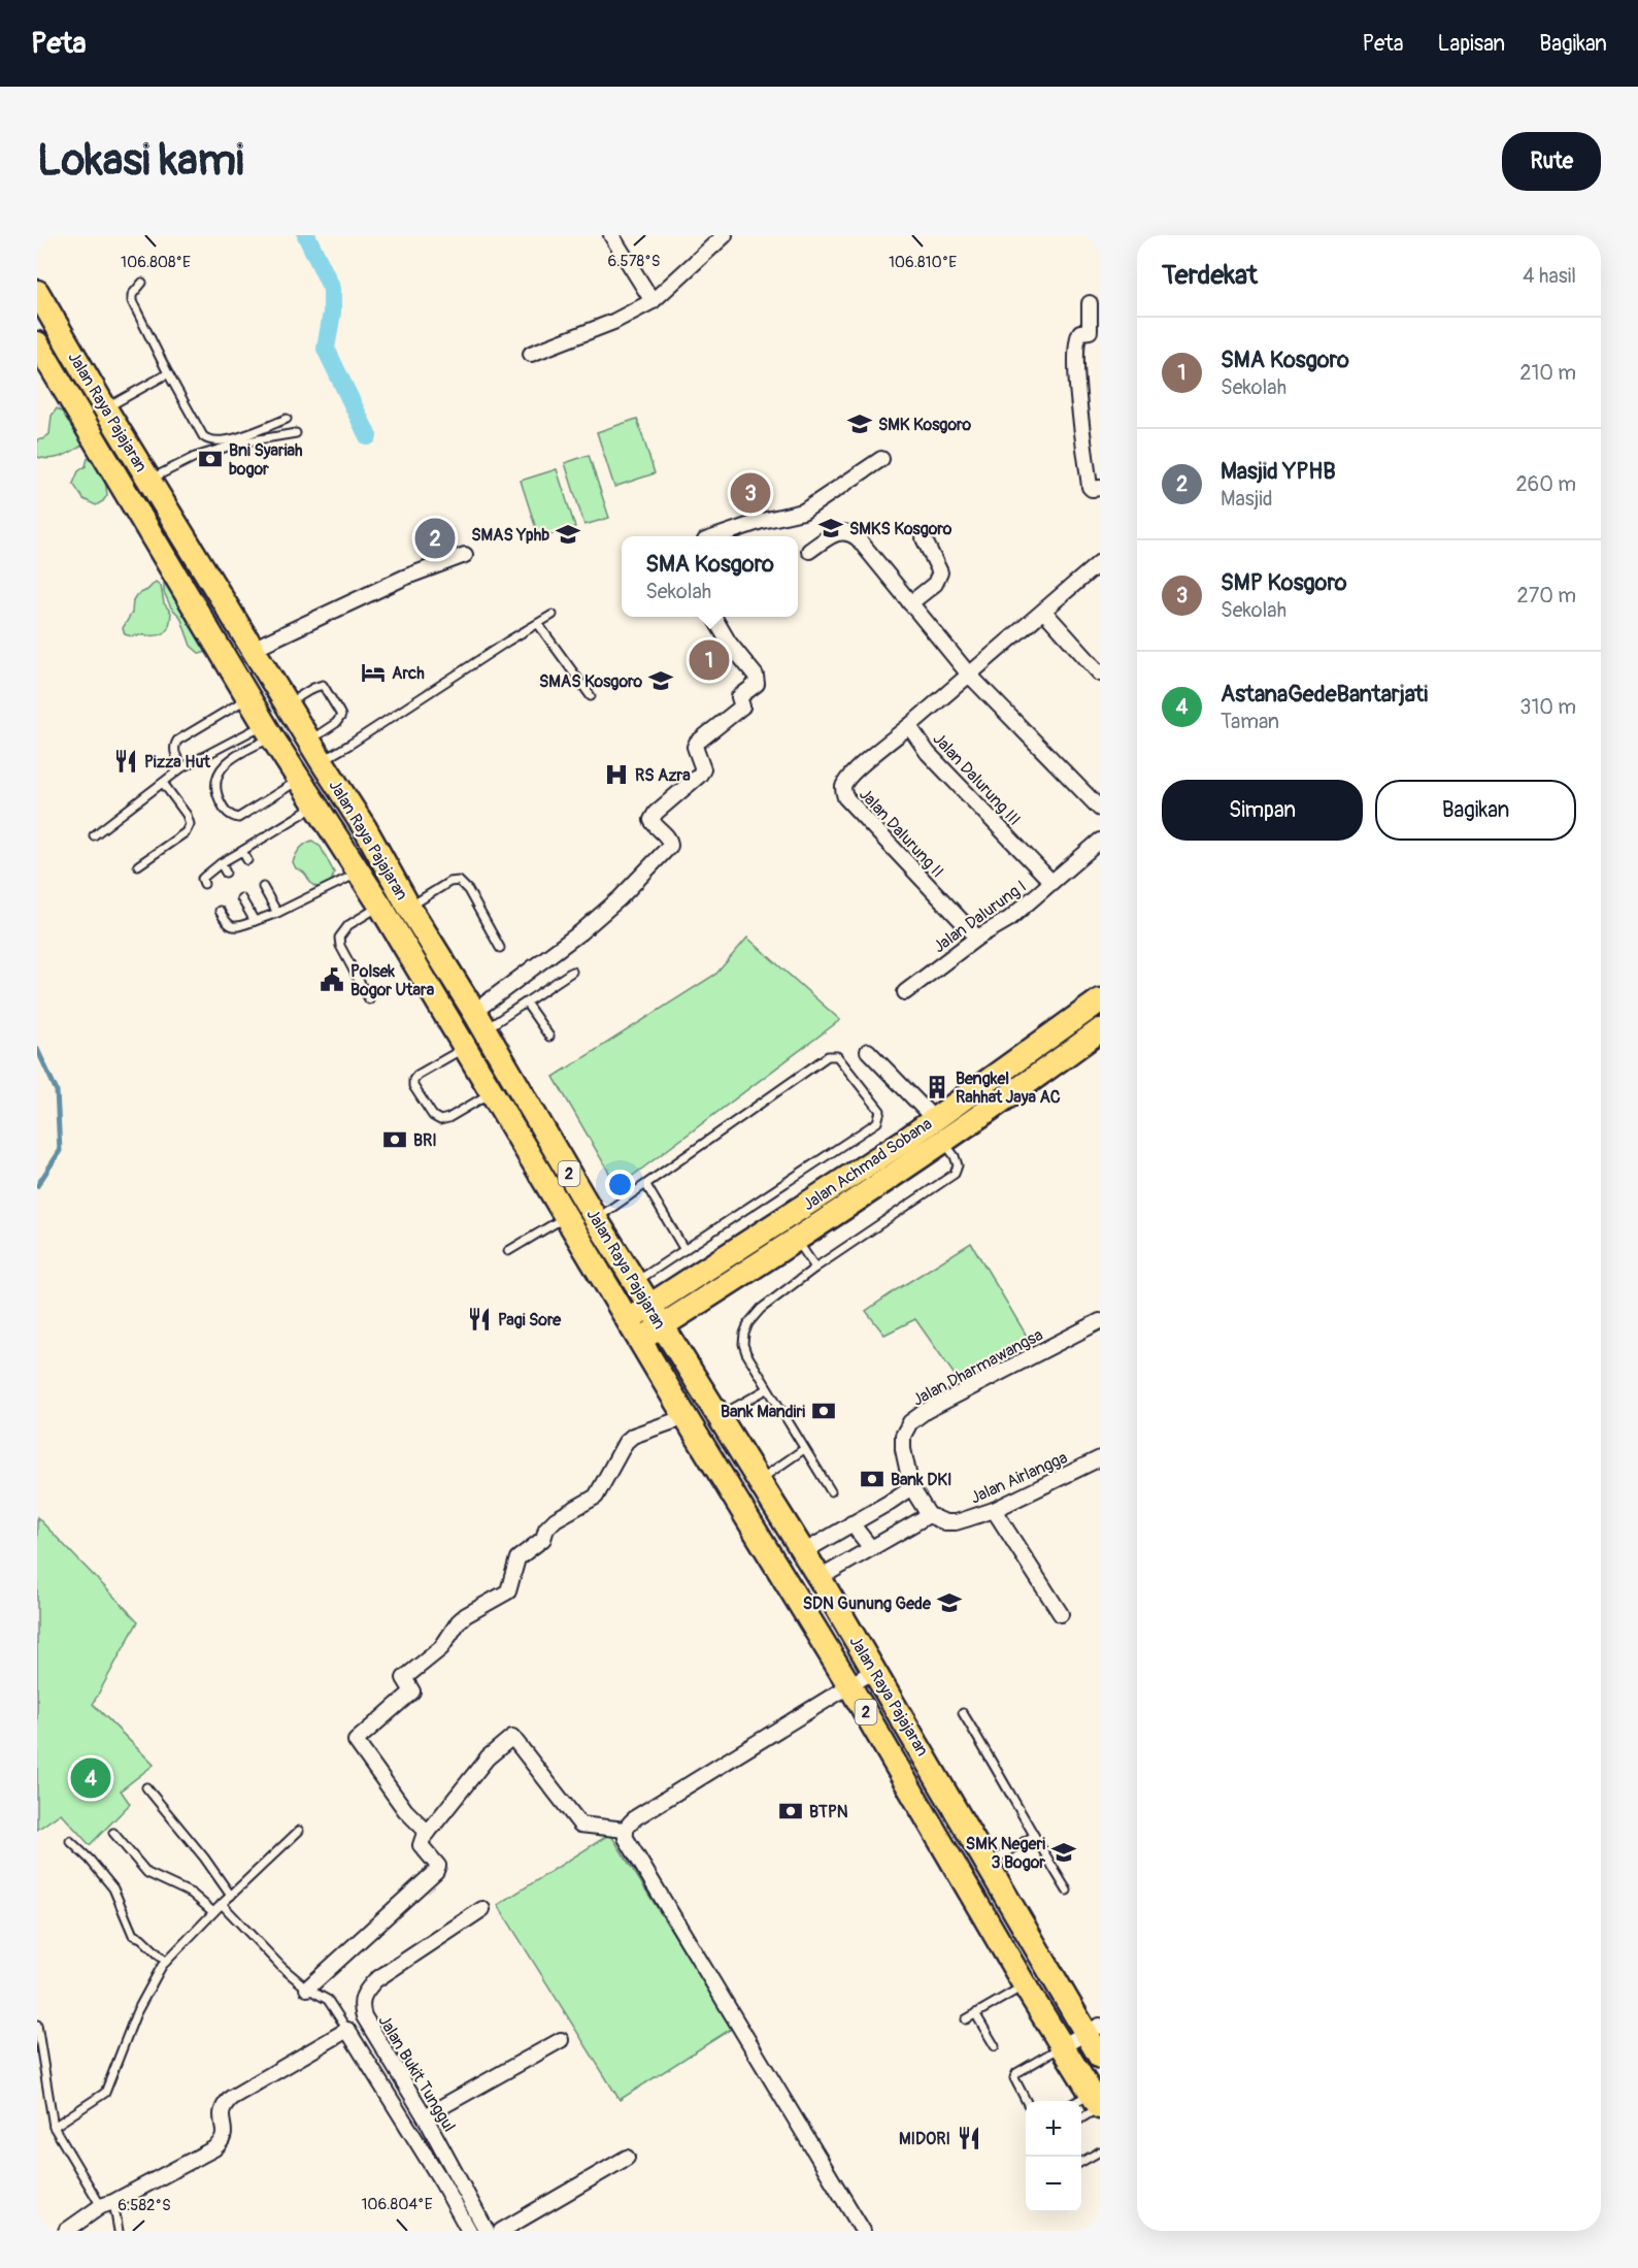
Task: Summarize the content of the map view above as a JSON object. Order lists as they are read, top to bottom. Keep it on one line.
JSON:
{"streets":{"main road":["Jalan Raya Pajajaran","Jalan Achmad Sobana","2"],"street":["Jalan Dalurung III","Jalan Dalurung II","Jalan Dalurung I","Jalan Dharmawangsa","Jalan Airlangga","Jalan Bukit Tunggul"]},"crossings":[["Jalan Raya Pajajaran","Jalan Achmad Sobana"],["Jalan Dalurung III","Jalan Dalurung II"],["Jalan Dalurung III","Jalan Dalurung I"],["Jalan Dalurung II","Jalan Dalurung I"],["Jalan Dharmawangsa","Jalan Airlangga"]],"places":{"school or university":["SMK Kosgoro","SMKS Kosgoro","SMAS Yphb","SMAS Kosgoro","SDN Gunung Gede","SMK Negeri 3 Bogor"],"bank":["Bni Syariah bogor","BRI","Bank Mandiri","Bank DKI","BTPN"],"hotel":["Arch"],"restaurant":["Pizza Hut","Pagi Sore","MIDORI"],"hospital":["RS Azra"],"public building":["Polsek Bogor Utara"],"building":["Bengkel Rahhat Jaya AC"]},"page":{"header":"Peta","nav":["Peta","Lapisan","Bagikan"],"buttons":["Rute",["Simpan","Bagikan"]],"title":"Lokasi kami","heading":["Terdekat","4 hasil"],"list":[{"mark":"1","name":"SMA Kosgoro","note":"Sekolah","value":"210 m"},{"mark":"2","name":"Masjid YPHB","note":"Masjid","value":"260 m"},{"mark":"3","name":"SMP Kosgoro","note":"Sekolah","value":"270 m"},{"mark":"4","name":"AstanaGedeBantarjati","note":"Taman","value":"310 m"}],"pins":["3","2","1","4"],"popup":["SMA Kosgoro","Sekolah"],"map_buttons":["+","−"]},"coordinates":["6.578°S","106.808°E","106.810°E","106.804°E","6.582°S"]}
